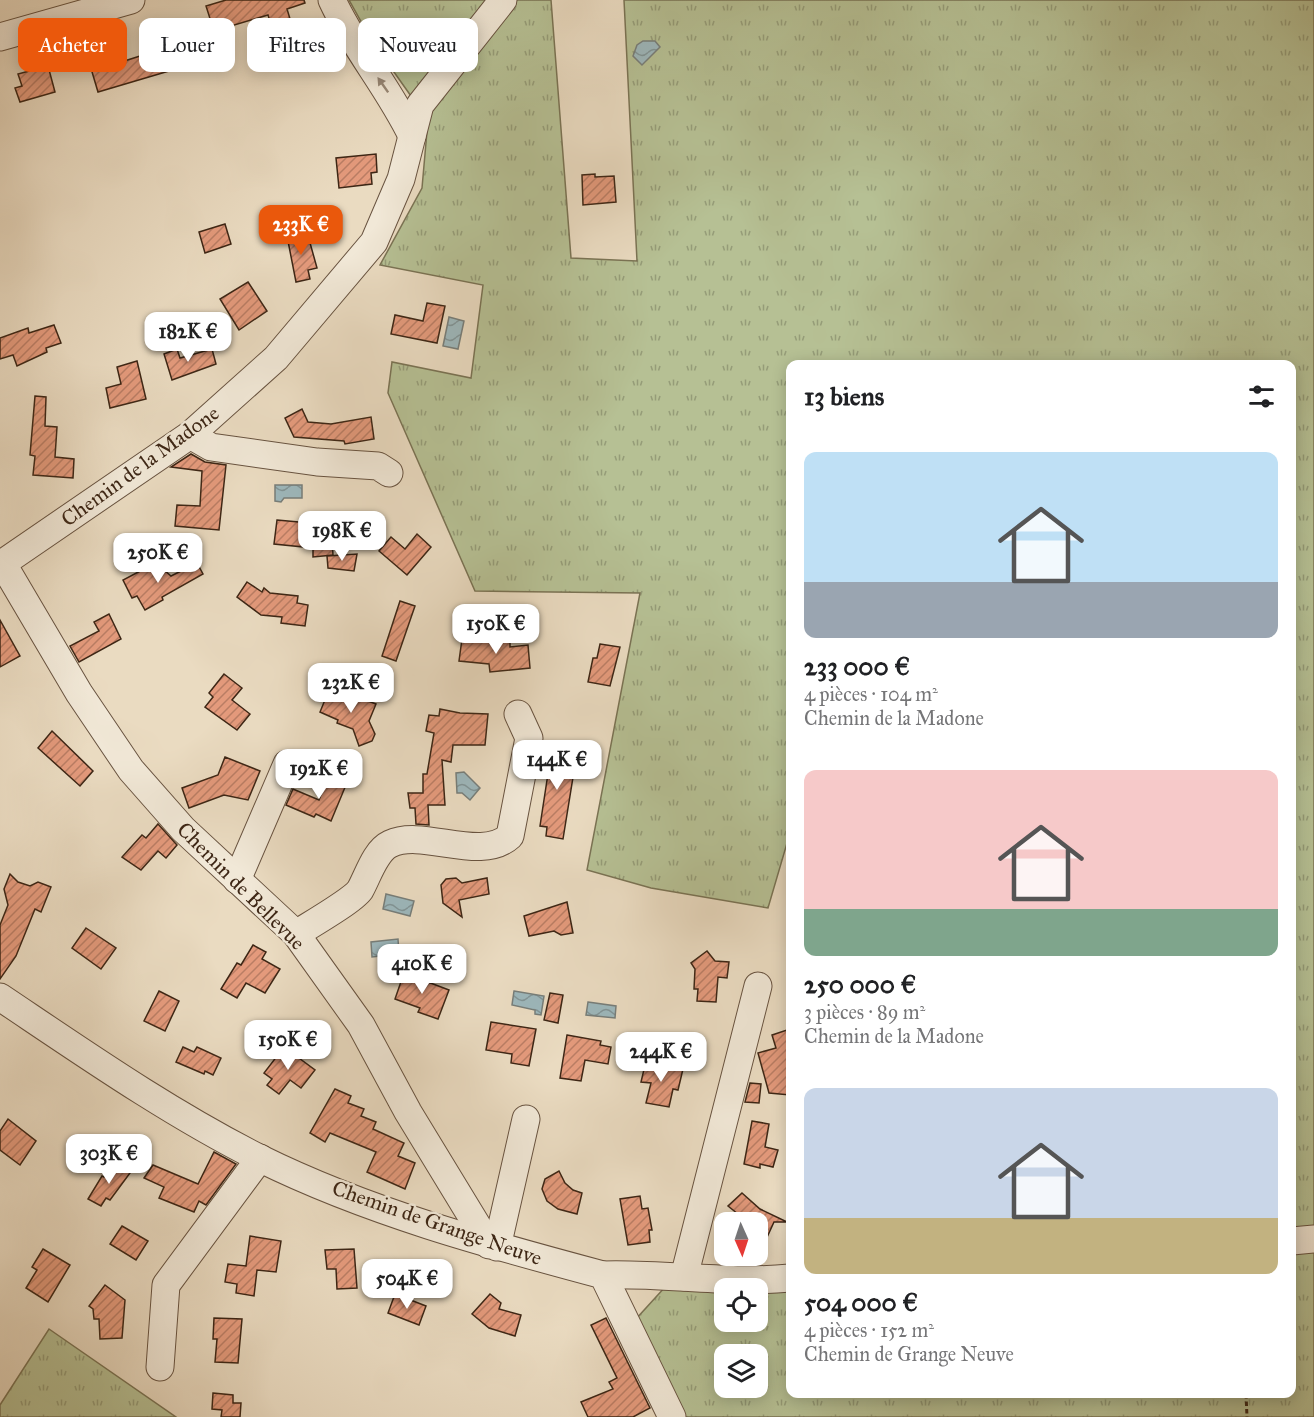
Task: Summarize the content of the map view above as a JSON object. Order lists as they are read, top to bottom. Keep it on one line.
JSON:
{"streets":{"street":["Chemin de la Madone","Chemin de Bellevue","Chemin de Grange Neuve"]},"crossings":[["Chemin de la Madone","Chemin de Bellevue"],["Chemin de Bellevue","Chemin de Grange Neuve"]],"north":"bottom","page":{"chip":["Acheter","Louer","Filtres","Nouveau"],"price":["233K €","182K €","198K €","250K €","150K €","232K €","144K €","192K €","410K €","150K €","244K €","303K €","504K €"],"heading":"13 biens","list":[{"name":"233 000 €","note":"4 pièces · 104 m² · Chemin de la Madone"},{"name":"250 000 €","note":"3 pièces · 89 m² · Chemin de la Madone"},{"name":"504 000 €","note":"4 pièces · 152 m² · Chemin de Grange Neuve"}]}}
